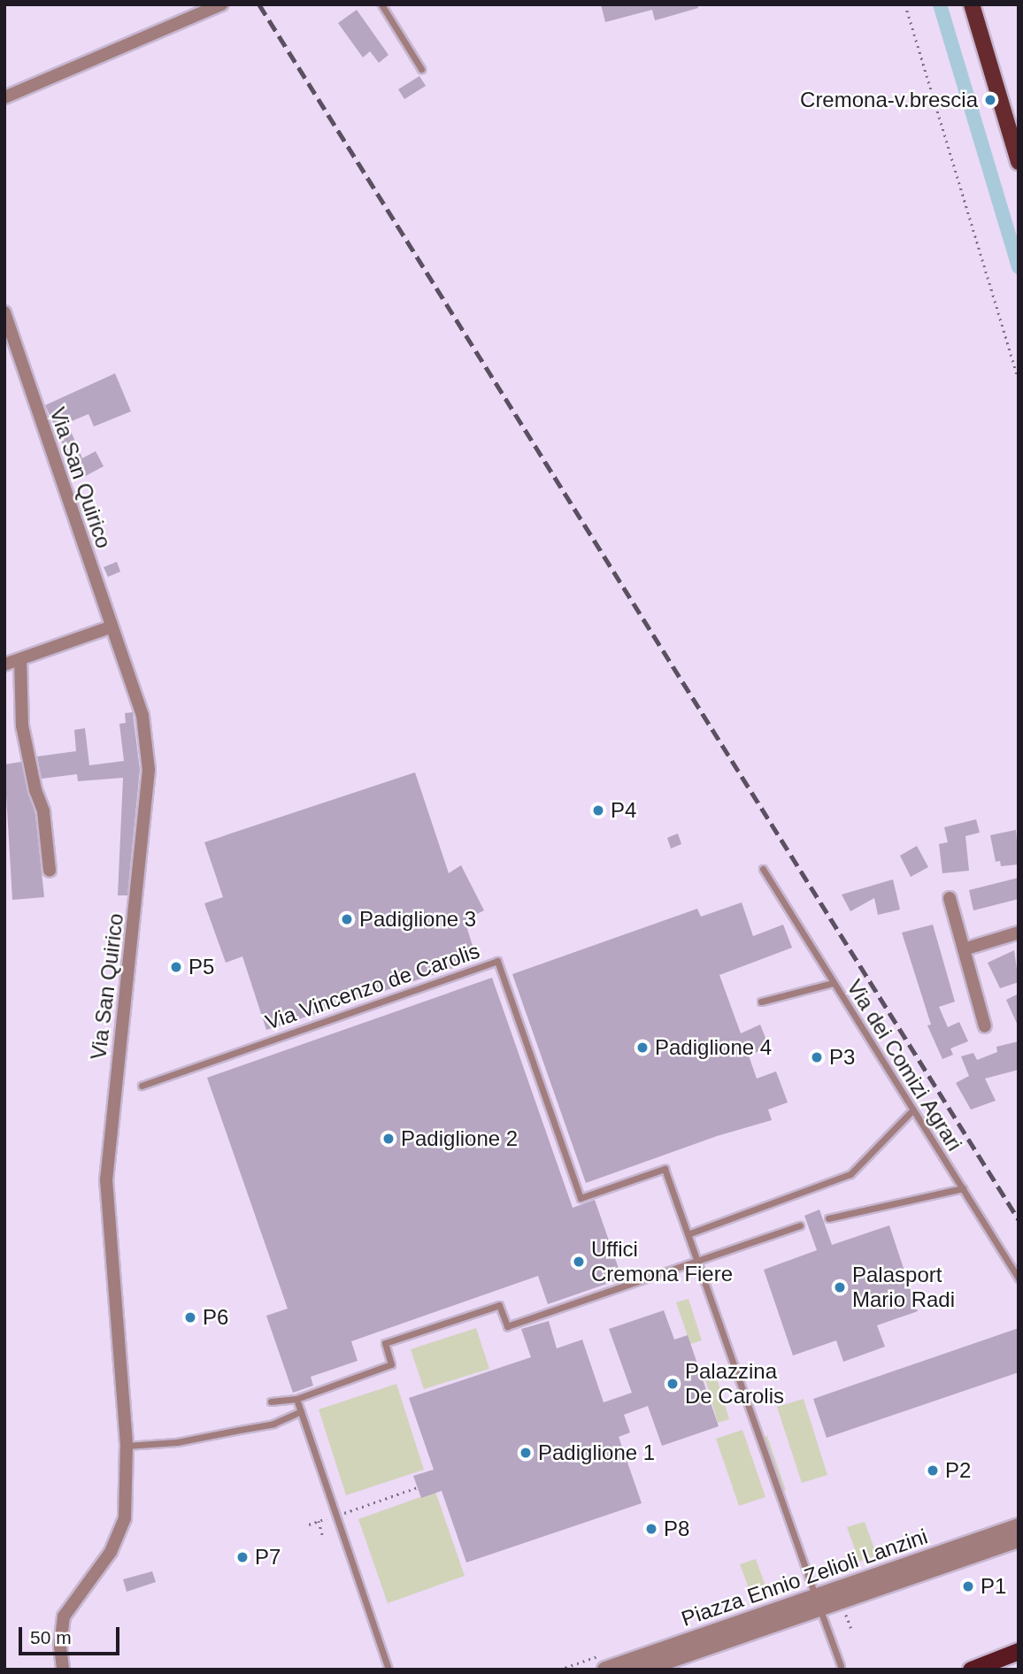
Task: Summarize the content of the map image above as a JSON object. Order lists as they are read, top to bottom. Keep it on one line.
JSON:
{"streets":{"street":["Via San Quirico","Piazza Ennio Zelioli Lanzini"],"lane":["Via Vincenzo de Carolis","Via dei Comizi Agrari"]},"crossings":[["Via Vincenzo de Carolis","Piazza Ennio Zelioli Lanzini"]],"places":["Cremona-v.brescia","P4","Padiglione 3","P5","Padiglione 4","P3","Padiglione 2","Uffici Cremona Fiere","Palasport Mario Radi","P6","Palazzina De Carolis","Padiglione 1","P2","P8","P7","P1"],"scale_bar":"50 m"}
